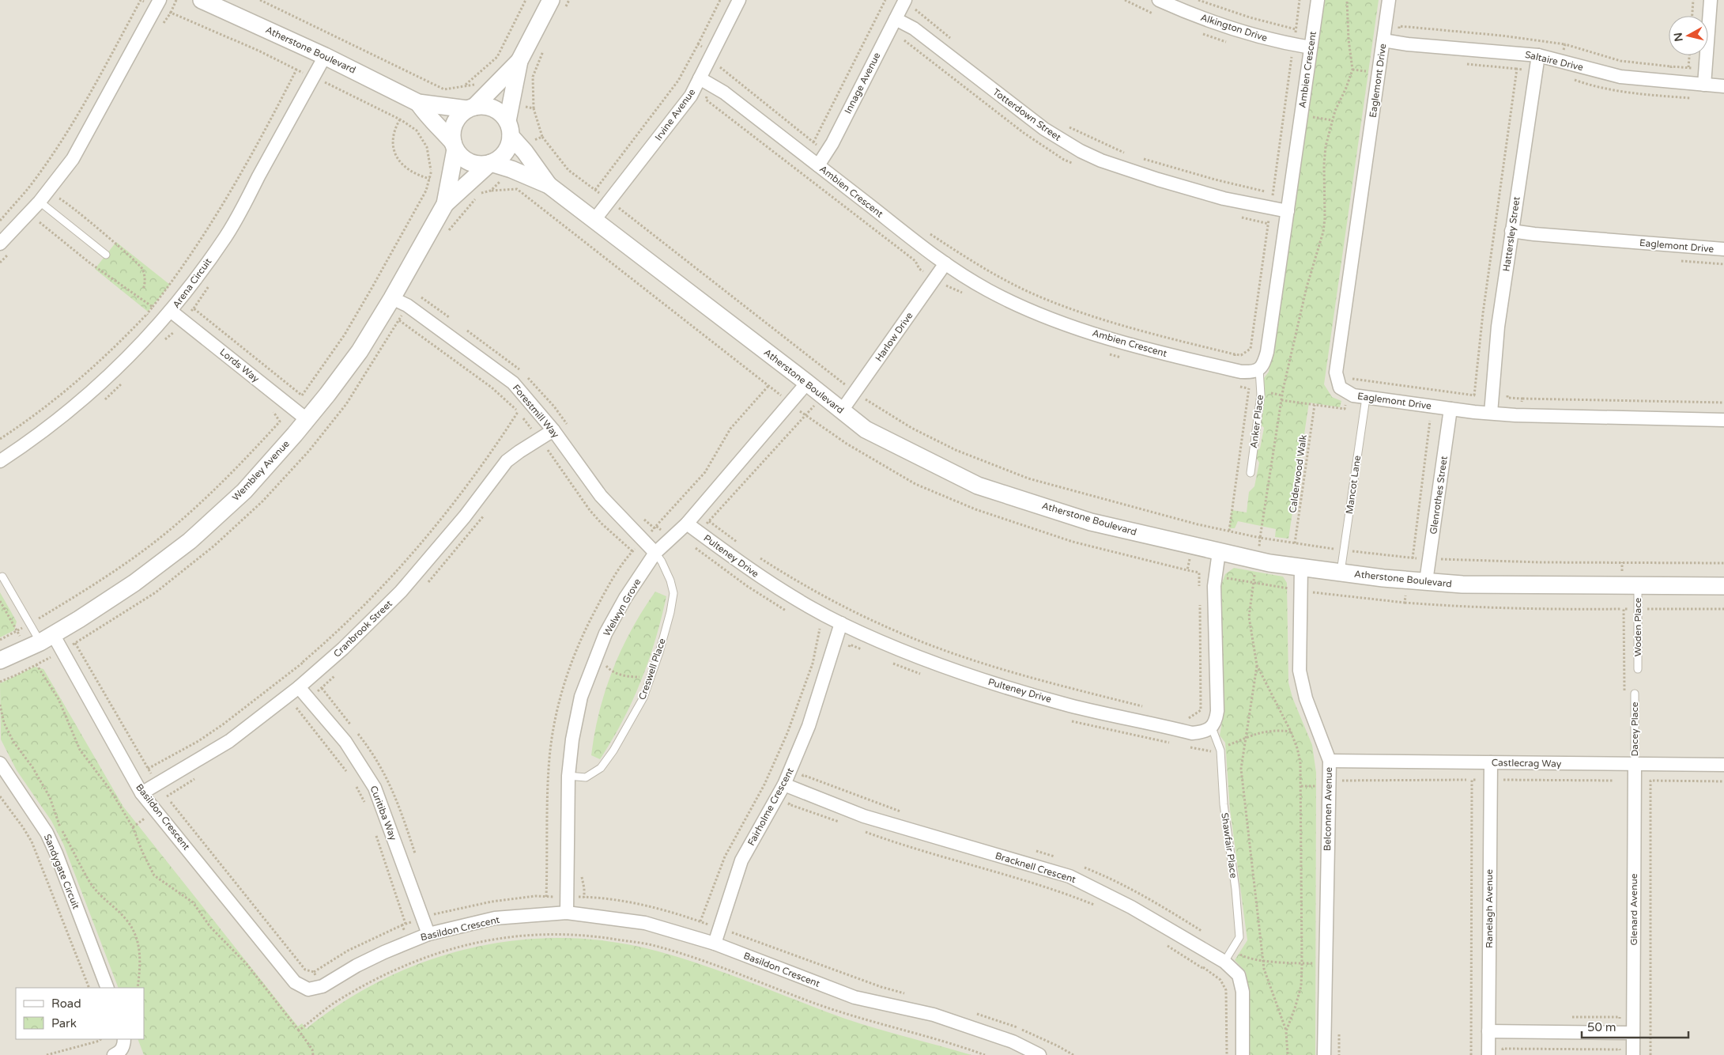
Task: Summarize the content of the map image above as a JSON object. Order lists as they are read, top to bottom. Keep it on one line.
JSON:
{"streets":{"street":["Alkington Drive","Atherstone Boulevard","Saltaire Drive","Ambien Crescent","Eaglemont Drive","Innage Avenue","Irvine Avenue","Totterdown Street","Hattersley Street","Arena Circuit","Harlow Drive","Lords Way","Forestmill Way","Wembley Avenue","Glenrothes Street","Pulteney Drive","Welwyn Grove","Cranbrook Street","Castlecrag Way","Fairholme Crescent","Belconnen Avenue","Curitiba Way","Basildon Crescent","Bracknell Crescent","Sandygate Circuit","Ranelagh Avenue","Glenard Avenue"],"lane":["Anker Place","Mancot Lane","Woden Place","Creswell Place","Dacey Place","Shawfair Place"],"path":["Calderwood Walk"]},"crossings":[["Alkington Drive","Ambien Crescent"],["Atherstone Boulevard","Irvine Avenue"],["Atherstone Boulevard","Arena Circuit"],["Atherstone Boulevard","Harlow Drive"],["Atherstone Boulevard","Wembley Avenue"],["Atherstone Boulevard","Mancot Lane"],["Atherstone Boulevard","Glenrothes Street"],["Atherstone Boulevard","Welwyn Grove"],["Atherstone Boulevard","Woden Place"],["Atherstone Boulevard","Belconnen Avenue"],["Saltaire Drive","Eaglemont Drive"],["Saltaire Drive","Hattersley Street"],["Ambien Crescent","Innage Avenue"],["Ambien Crescent","Irvine Avenue"],["Ambien Crescent","Totterdown Street"],["Ambien Crescent","Harlow Drive"],["Ambien Crescent","Anker Place"],["Eaglemont Drive","Hattersley Street"],["Eaglemont Drive","Mancot Lane"],["Eaglemont Drive","Glenrothes Street"],["Innage Avenue","Totterdown Street"],["Arena Circuit","Lords Way"],["Lords Way","Wembley Avenue"],["Forestmill Way","Wembley Avenue"],["Forestmill Way","Welwyn Grove"],["Forestmill Way","Cranbrook Street"],["Forestmill Way","Creswell Place"],["Wembley Avenue","Basildon Crescent"],["Pulteney Drive","Welwyn Grove"],["Pulteney Drive","Fairholme Crescent"],["Pulteney Drive","Shawfair Place"],["Welwyn Grove","Creswell Place"],["Welwyn Grove","Basildon Crescent"],["Cranbrook Street","Curitiba Way"],["Cranbrook Street","Basildon Crescent"],["Dacey Place","Castlecrag Way"],["Dacey Place","Glenard Avenue"],["Castlecrag Way","Belconnen Avenue"],["Castlecrag Way","Ranelagh Avenue"],["Castlecrag Way","Glenard Avenue"],["Fairholme Crescent","Basildon Crescent"],["Fairholme Crescent","Bracknell Crescent"],["Curitiba Way","Basildon Crescent"],["Shawfair Place","Bracknell Crescent"]],"legend":["Road","Park"],"scale_bar":"50 m","north":"left"}
